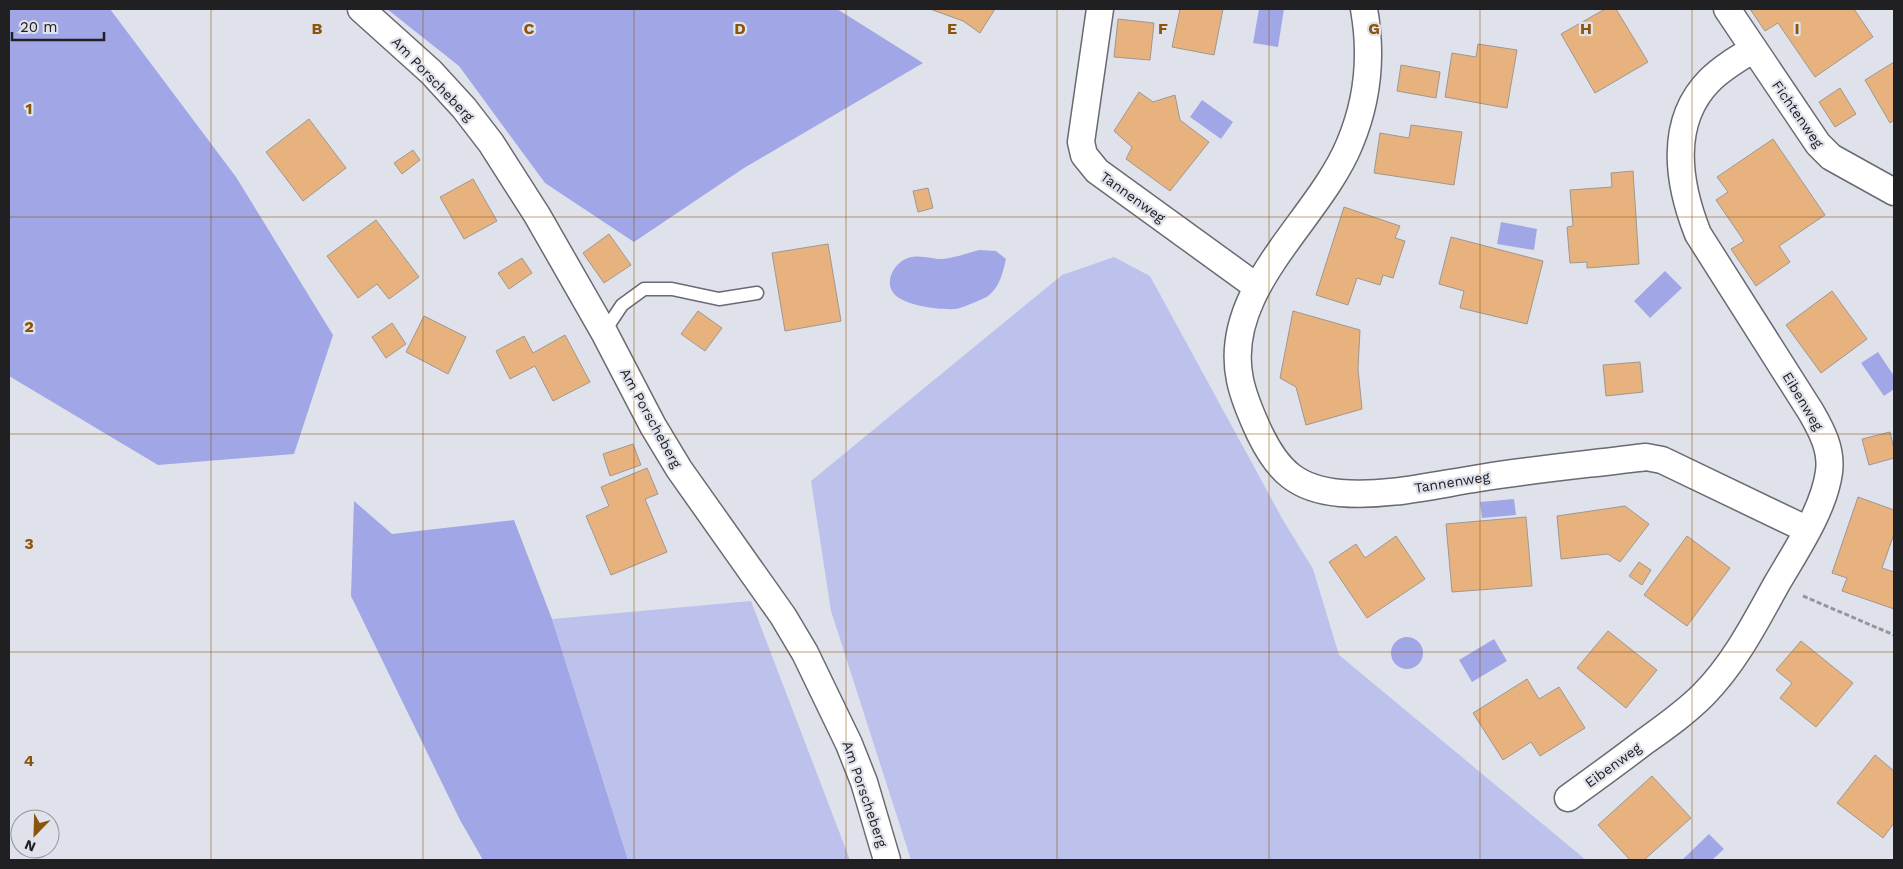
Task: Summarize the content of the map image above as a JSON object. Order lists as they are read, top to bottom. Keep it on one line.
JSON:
{"streets":{"street":["Am Porscheberg","Fichtenweg","Tannenweg","Eibenweg"]},"crossings":[["Fichtenweg","Eibenweg"],["Tannenweg","Eibenweg"]],"scale_bar":"20 m","north":"bottom left","grid":{"columns":["B","C","D","E","F","G","H","I"],"rows":["1","2","3","4"]}}
